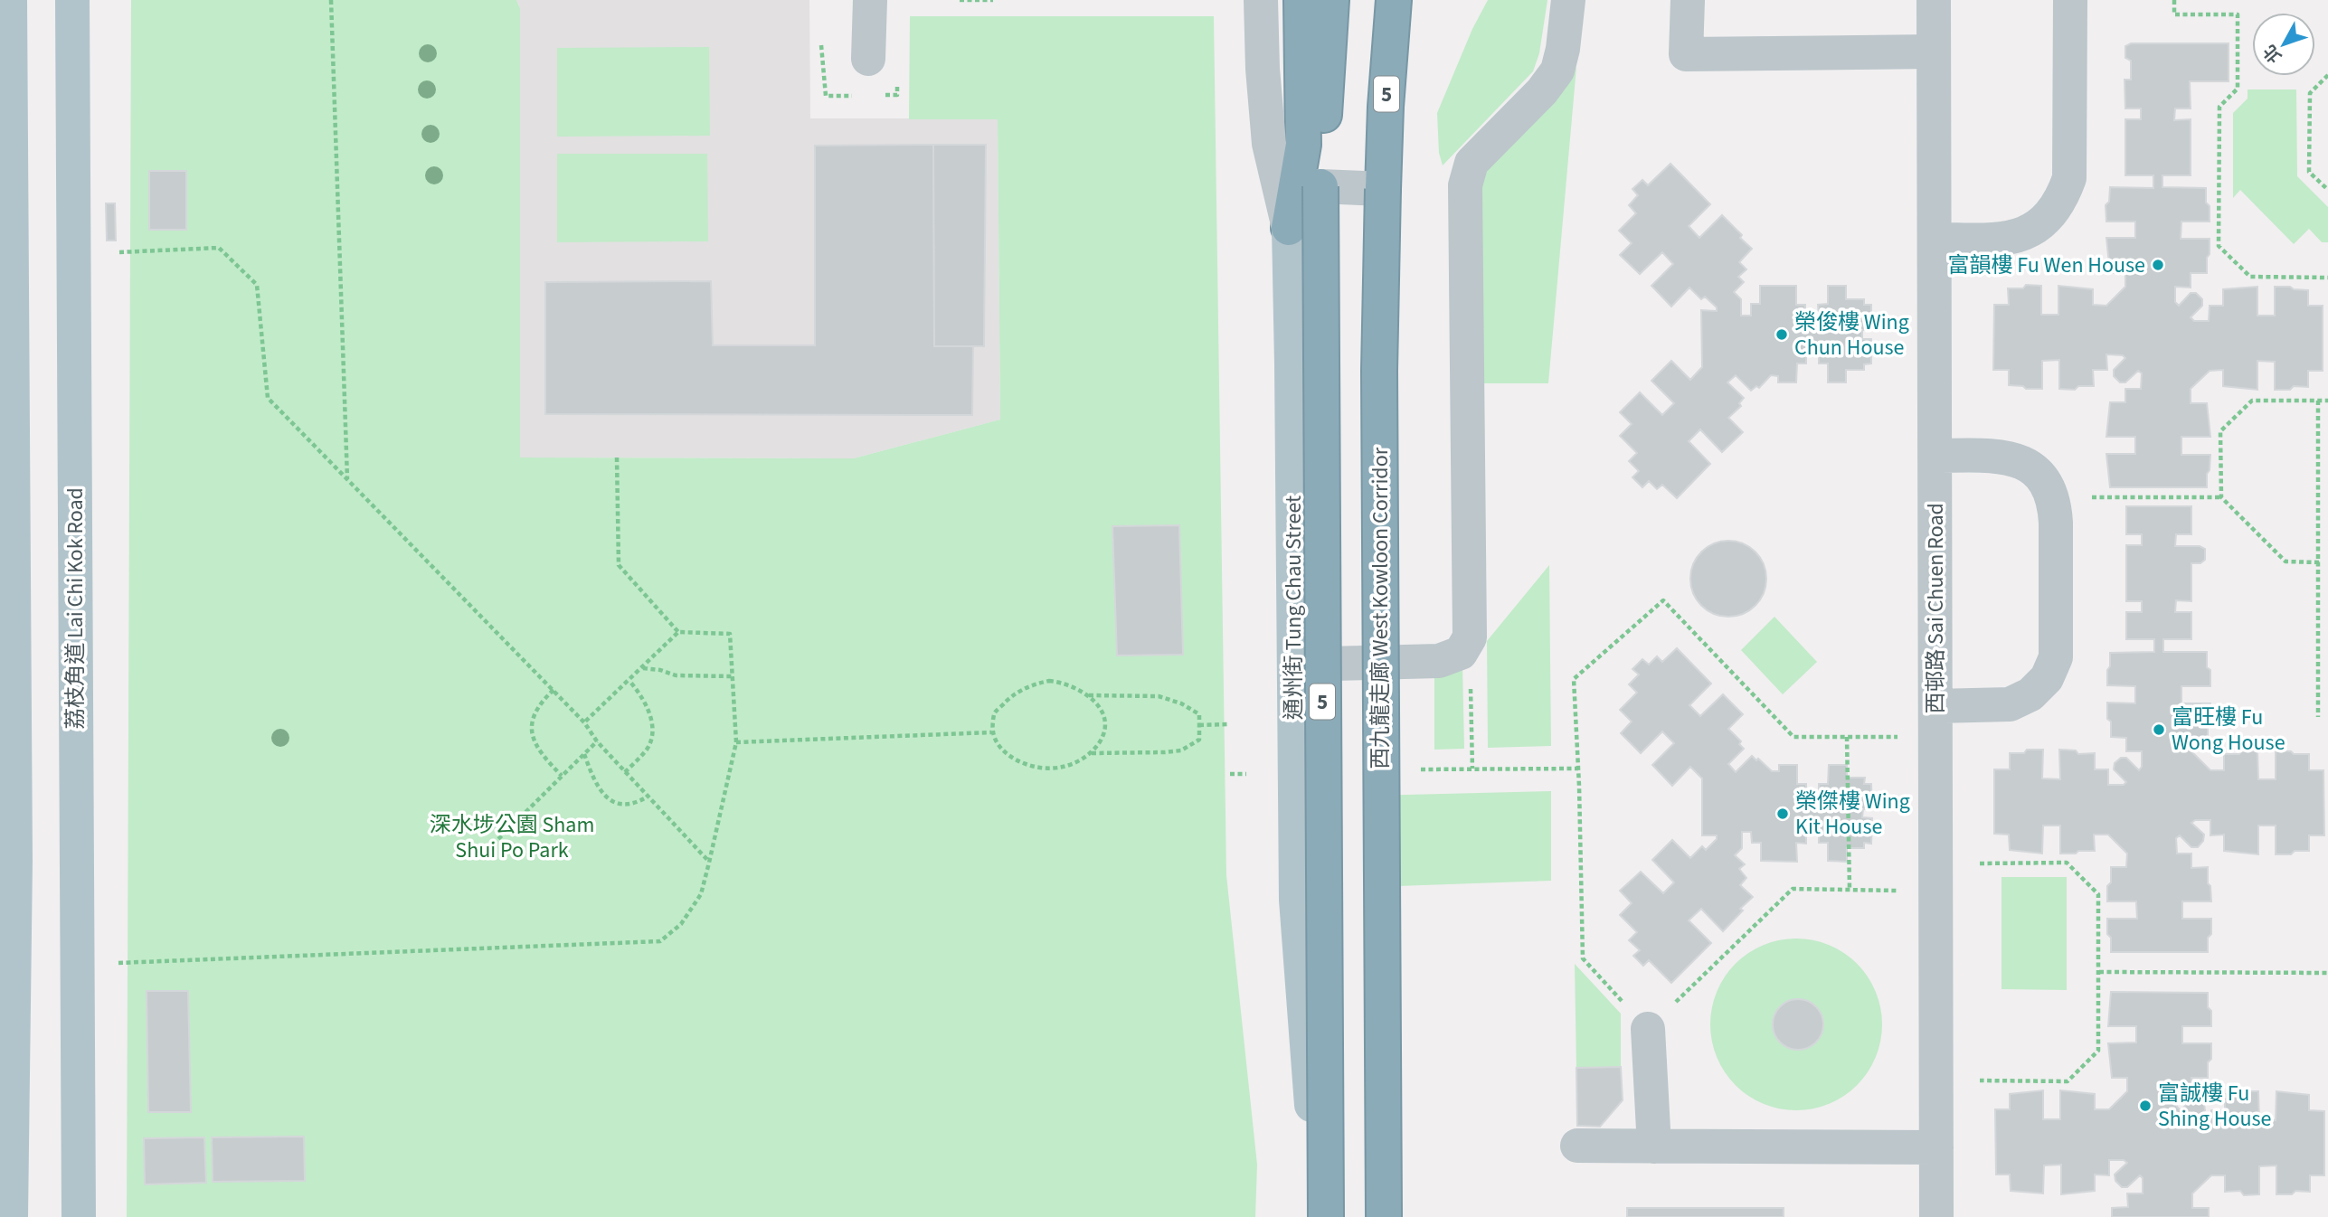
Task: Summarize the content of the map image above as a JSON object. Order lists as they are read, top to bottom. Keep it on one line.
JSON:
{"streets":{"highway":["5","西九龍走廊 West Kowloon Corridor"],"main road":["通州街 Tung Chau Street","荔枝角道 Lai Chi Kok Road"],"street":["西邨路 Sai Chuen Road"]},"parks":["深水埗公園 Sham Shui Po Park"],"places":["富韻樓 Fu Wen House","榮俊樓 Wing Chun House","富旺樓 Fu Wong House","榮傑樓 Wing Kit House","富誠樓 Fu Shing House"],"north":"bottom left"}
